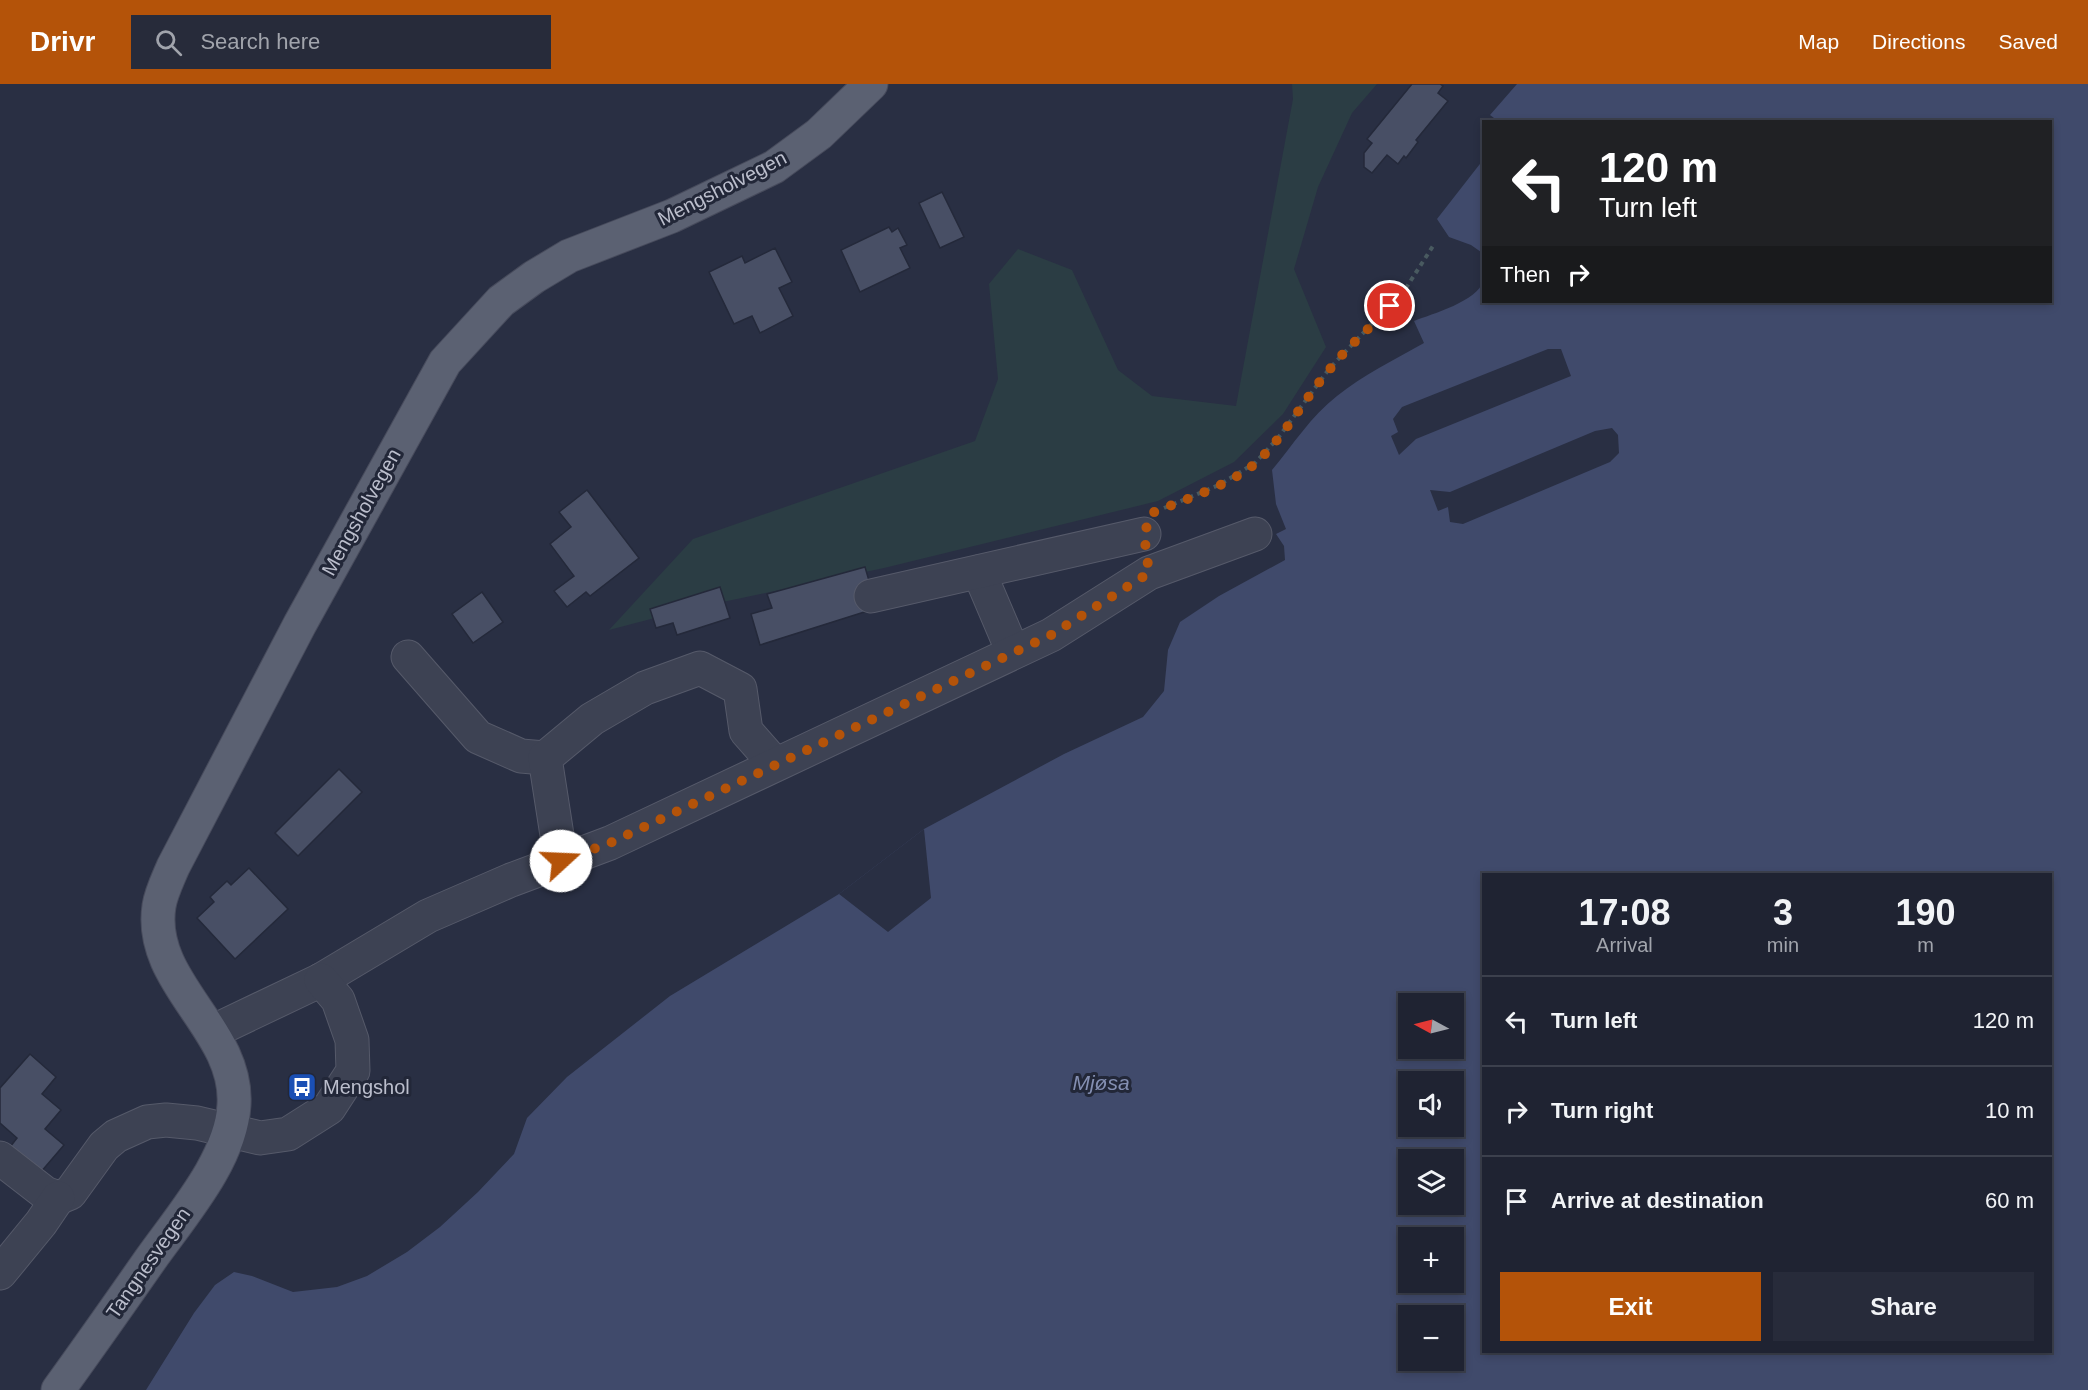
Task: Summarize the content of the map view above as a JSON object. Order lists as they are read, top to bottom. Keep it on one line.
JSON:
{"streets":{"main road":["Mengsholvegen","Tangnesvegen"]},"crossings":[["Mengsholvegen","Tangnesvegen"]],"water":["Mjøsa"],"places":{"bus stop":["Mengshol"]},"north":"left","page":{"header":"Drivr","search":"Search here","nav":["Map","Directions","Saved"],"turn":["120 m","Turn left"],"then":"Then","eta":["17:08","Arrival","3","min","190","m"],"list":[{"name":"Turn left","value":"120 m"},{"name":"Turn right","value":"10 m"},{"name":"Arrive at destination","value":"60 m"}],"map_buttons":["+","−"],"buttons":["Exit","Share"]}}
